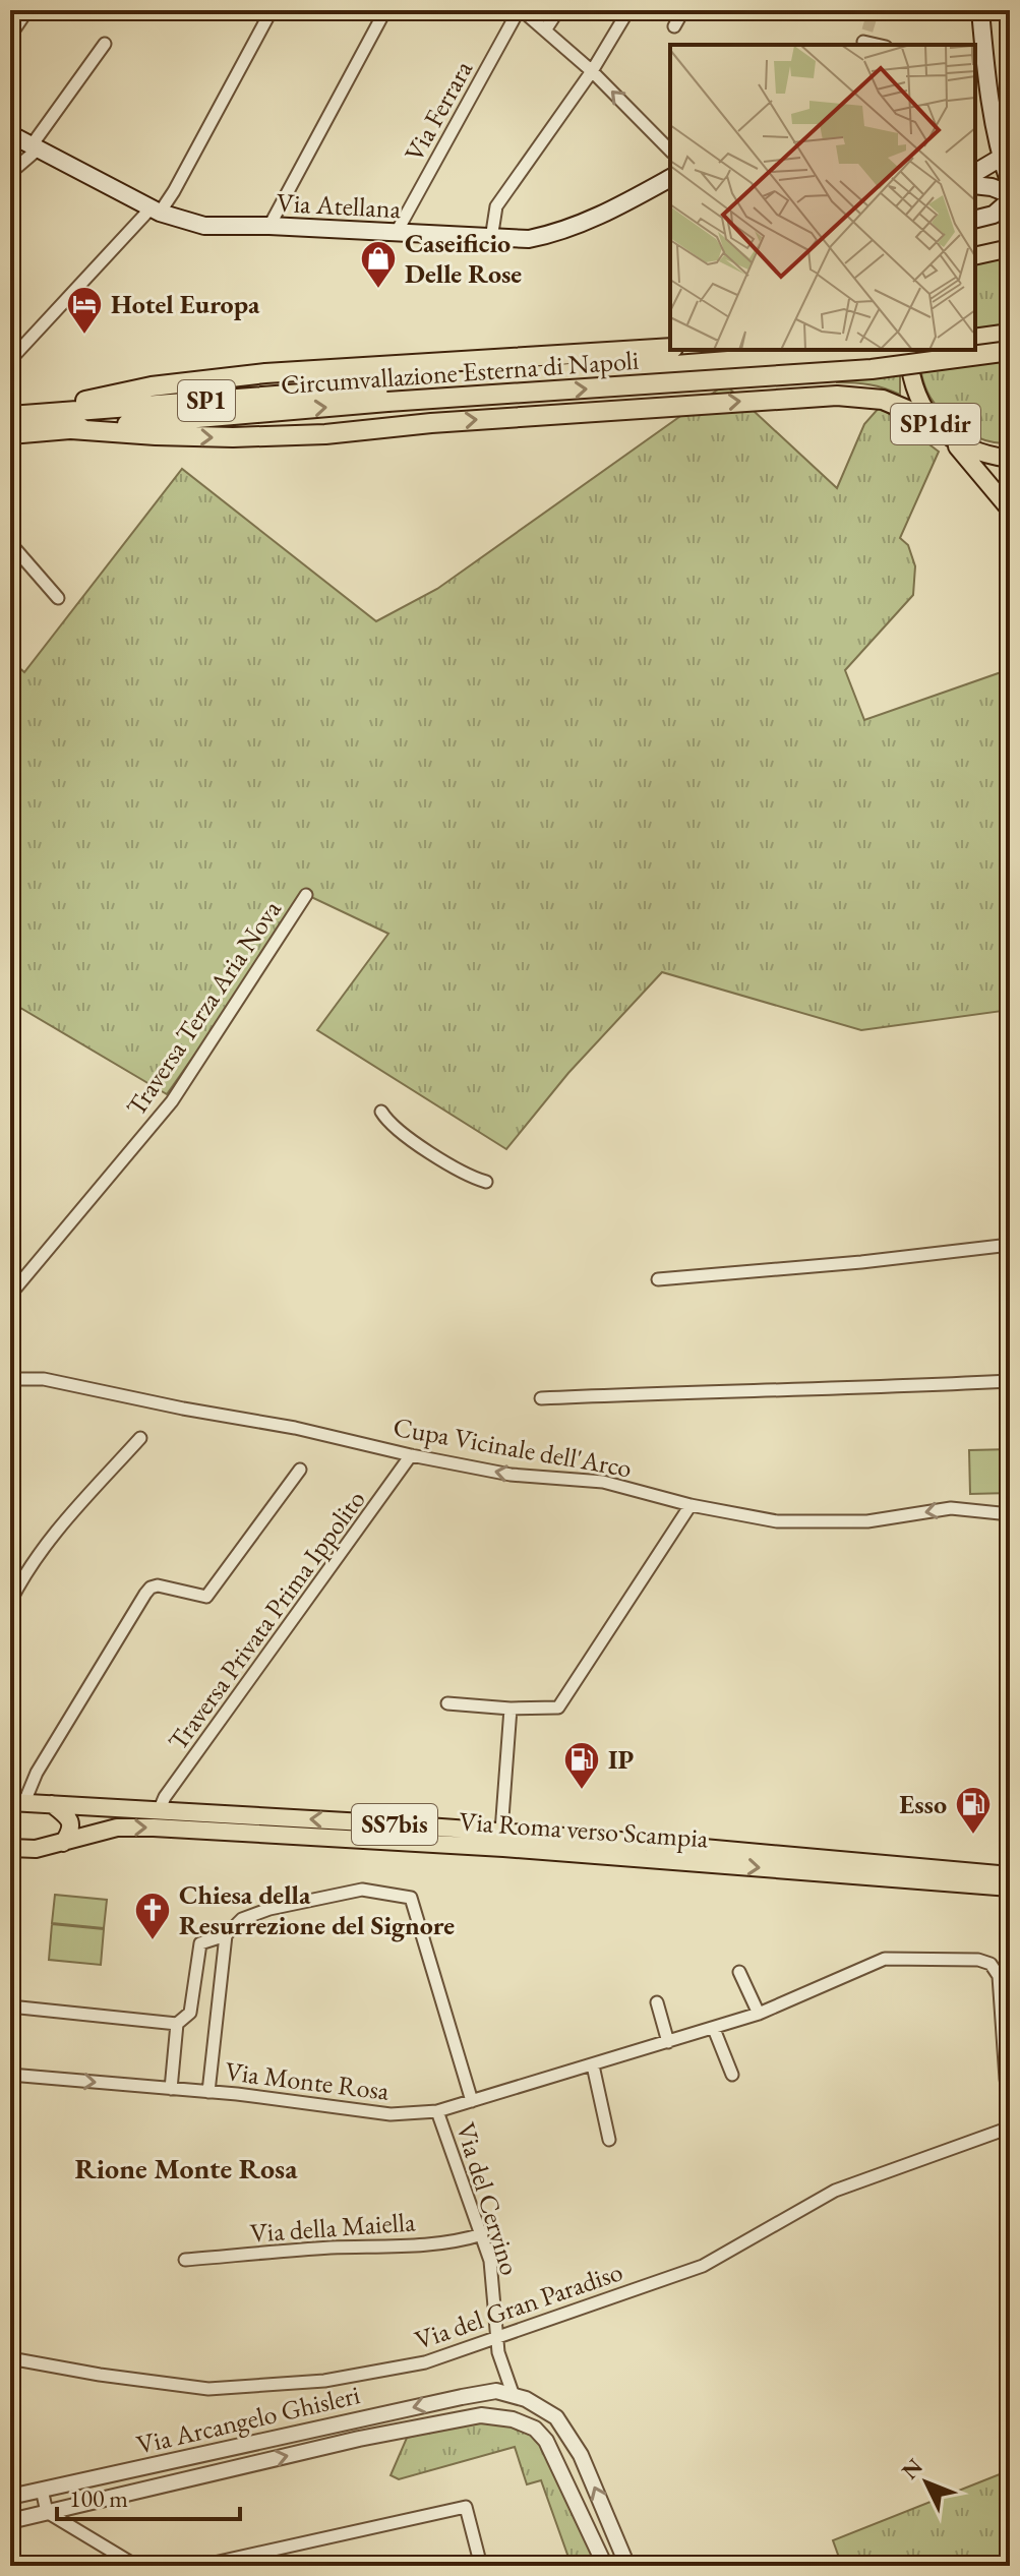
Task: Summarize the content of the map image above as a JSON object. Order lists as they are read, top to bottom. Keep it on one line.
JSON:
{"streets":{"highway":["Circumvallazione Esterna di Napoli","SP1"],"main road":["Via Atellana","SP1dir","SS7bis","Via Roma verso Scampia"],"street":["Via Ferrara","Traversa Terza Aria Nova","Cupa Vicinale dell'Arco","Traversa Privata Prima Ippolito","Via Monte Rosa","Via del Cervino","Via della Maiella","Via del Gran Paradiso","Via Arcangelo Ghisleri"]},"crossings":[["Via Ferrara","Via Atellana"],["Cupa Vicinale dell'Arco","Traversa Privata Prima Ippolito"],["Traversa Privata Prima Ippolito","Via Roma verso Scampia"],["Via Monte Rosa","Via del Cervino"],["Via del Cervino","Via della Maiella"],["Via del Cervino","Via del Gran Paradiso"],["Via del Cervino","Via Arcangelo Ghisleri"]],"one_way":["Cupa Vicinale dell'Arco"],"districts":["Rione Monte Rosa"],"places":{"shop":["Caseificio Delle Rose"],"hotel":["Hotel Europa"],"fuel station":["IP","Esso"],"church":["Chiesa della Resurrezione del Signore"]},"scale_bar":"100 m","north":"top left"}
